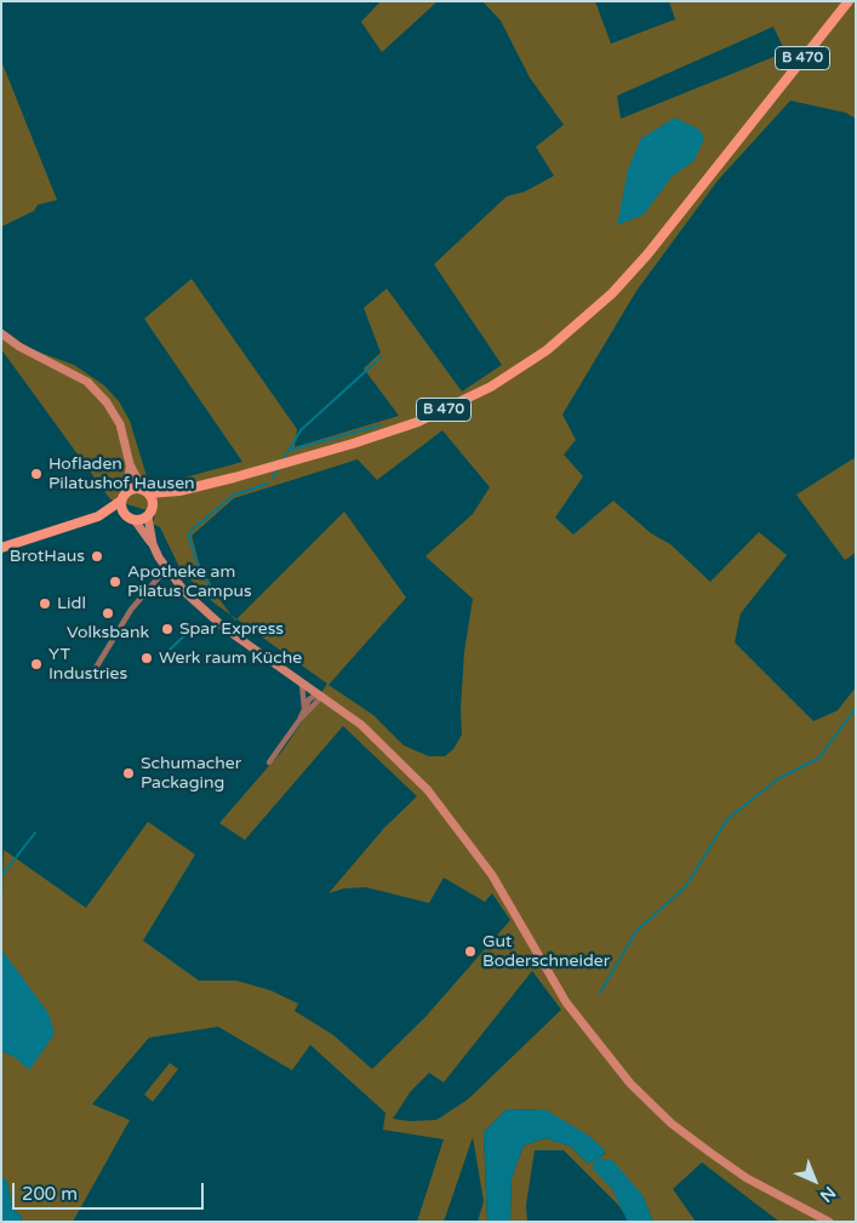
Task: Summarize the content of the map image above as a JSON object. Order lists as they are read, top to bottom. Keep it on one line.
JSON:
{"streets":{"main road":["B 470"]},"places":["Hofladen Pilatushof Hausen","BrotHaus","Apotheke am Pilatus Campus","Lidl","Volksbank","Spar Express","Werk raum Küche","YT Industries","Schumacher Packaging","Gut Boderschneider"],"scale_bar":"200 m","north":"bottom right"}
